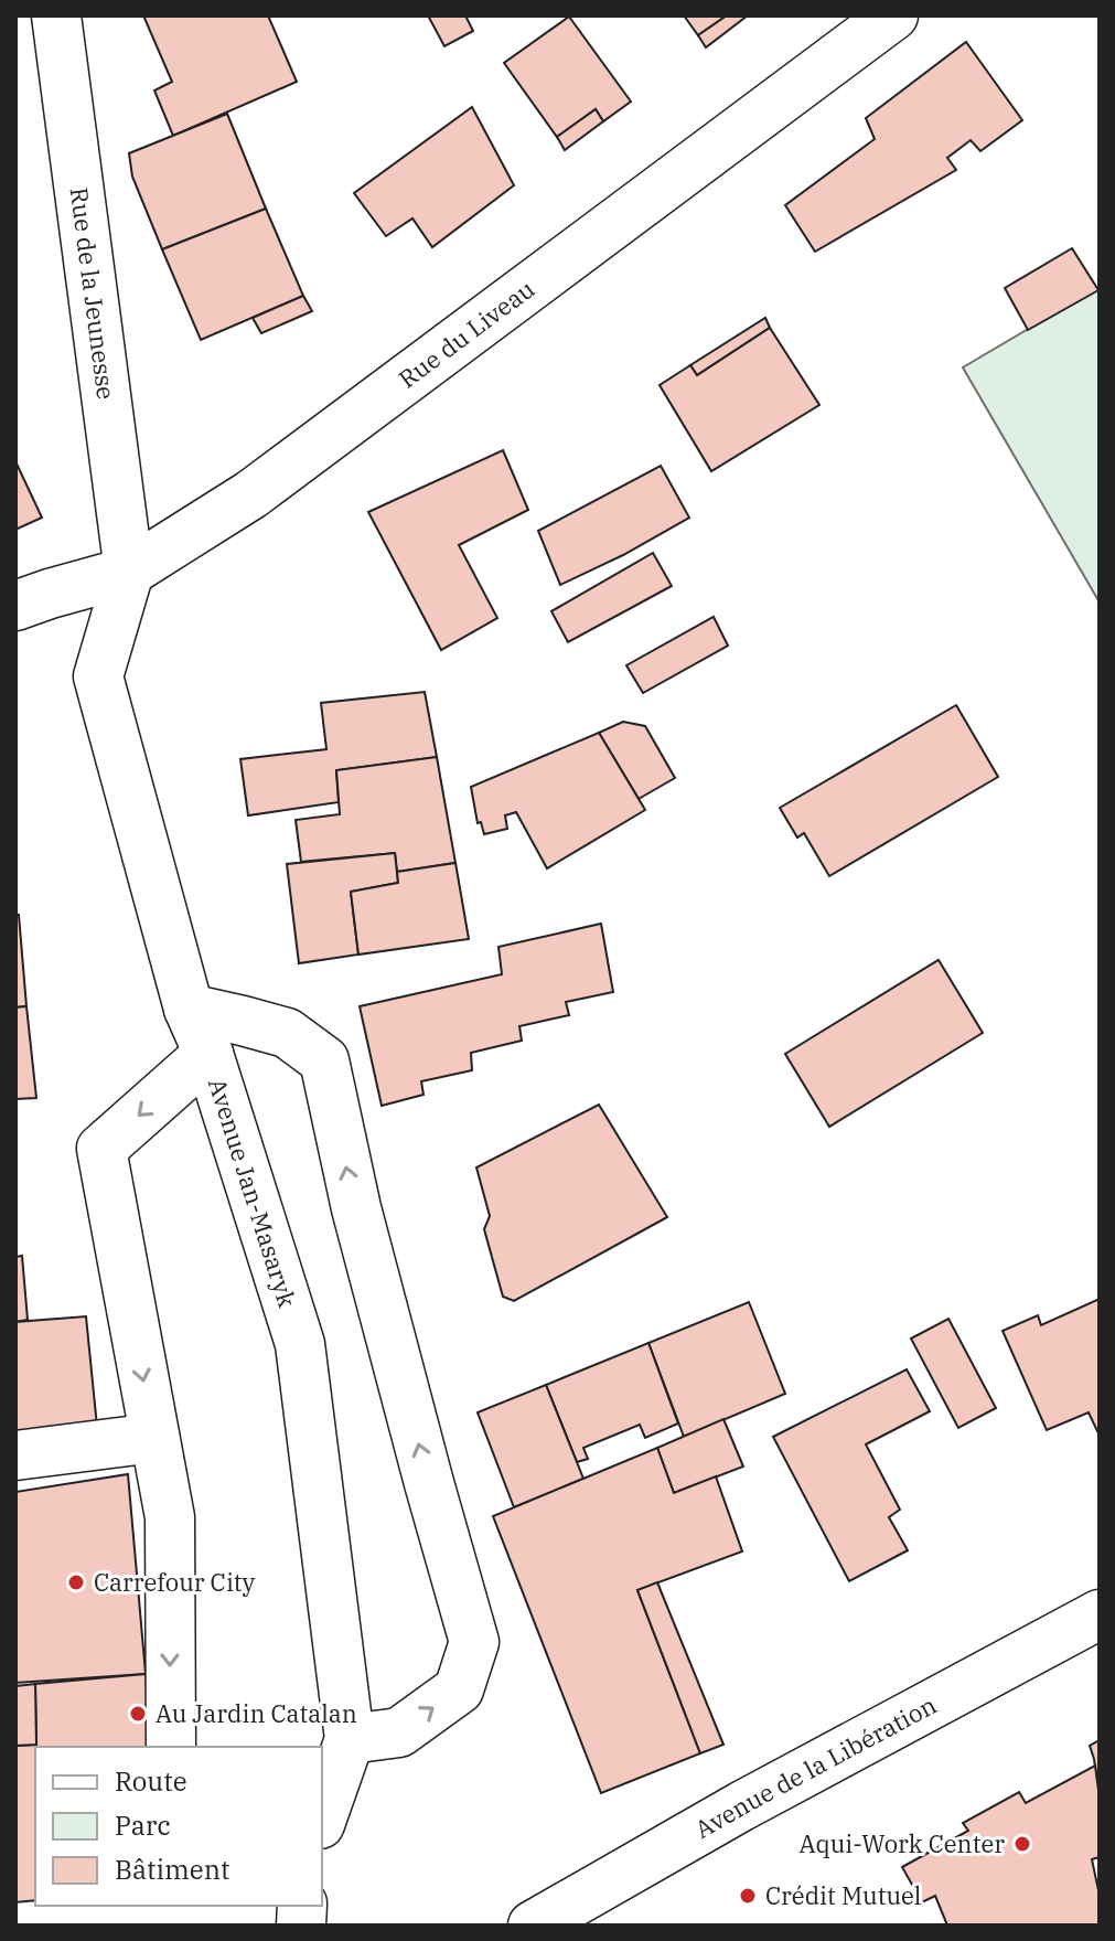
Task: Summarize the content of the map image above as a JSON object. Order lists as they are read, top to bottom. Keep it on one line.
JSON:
{"streets":{"street":["Rue de la Jeunesse","Rue du Liveau","Avenue Jan-Masaryk","Avenue de la Libération"]},"crossings":[["Rue de la Jeunesse","Rue du Liveau"],["Rue de la Jeunesse","Avenue Jan-Masaryk"],["Rue du Liveau","Avenue Jan-Masaryk"]],"places":["Carrefour City","Au Jardin Catalan","Aqui-Work Center","Crédit Mutuel"],"legend":["Route","Parc","Bâtiment"]}
